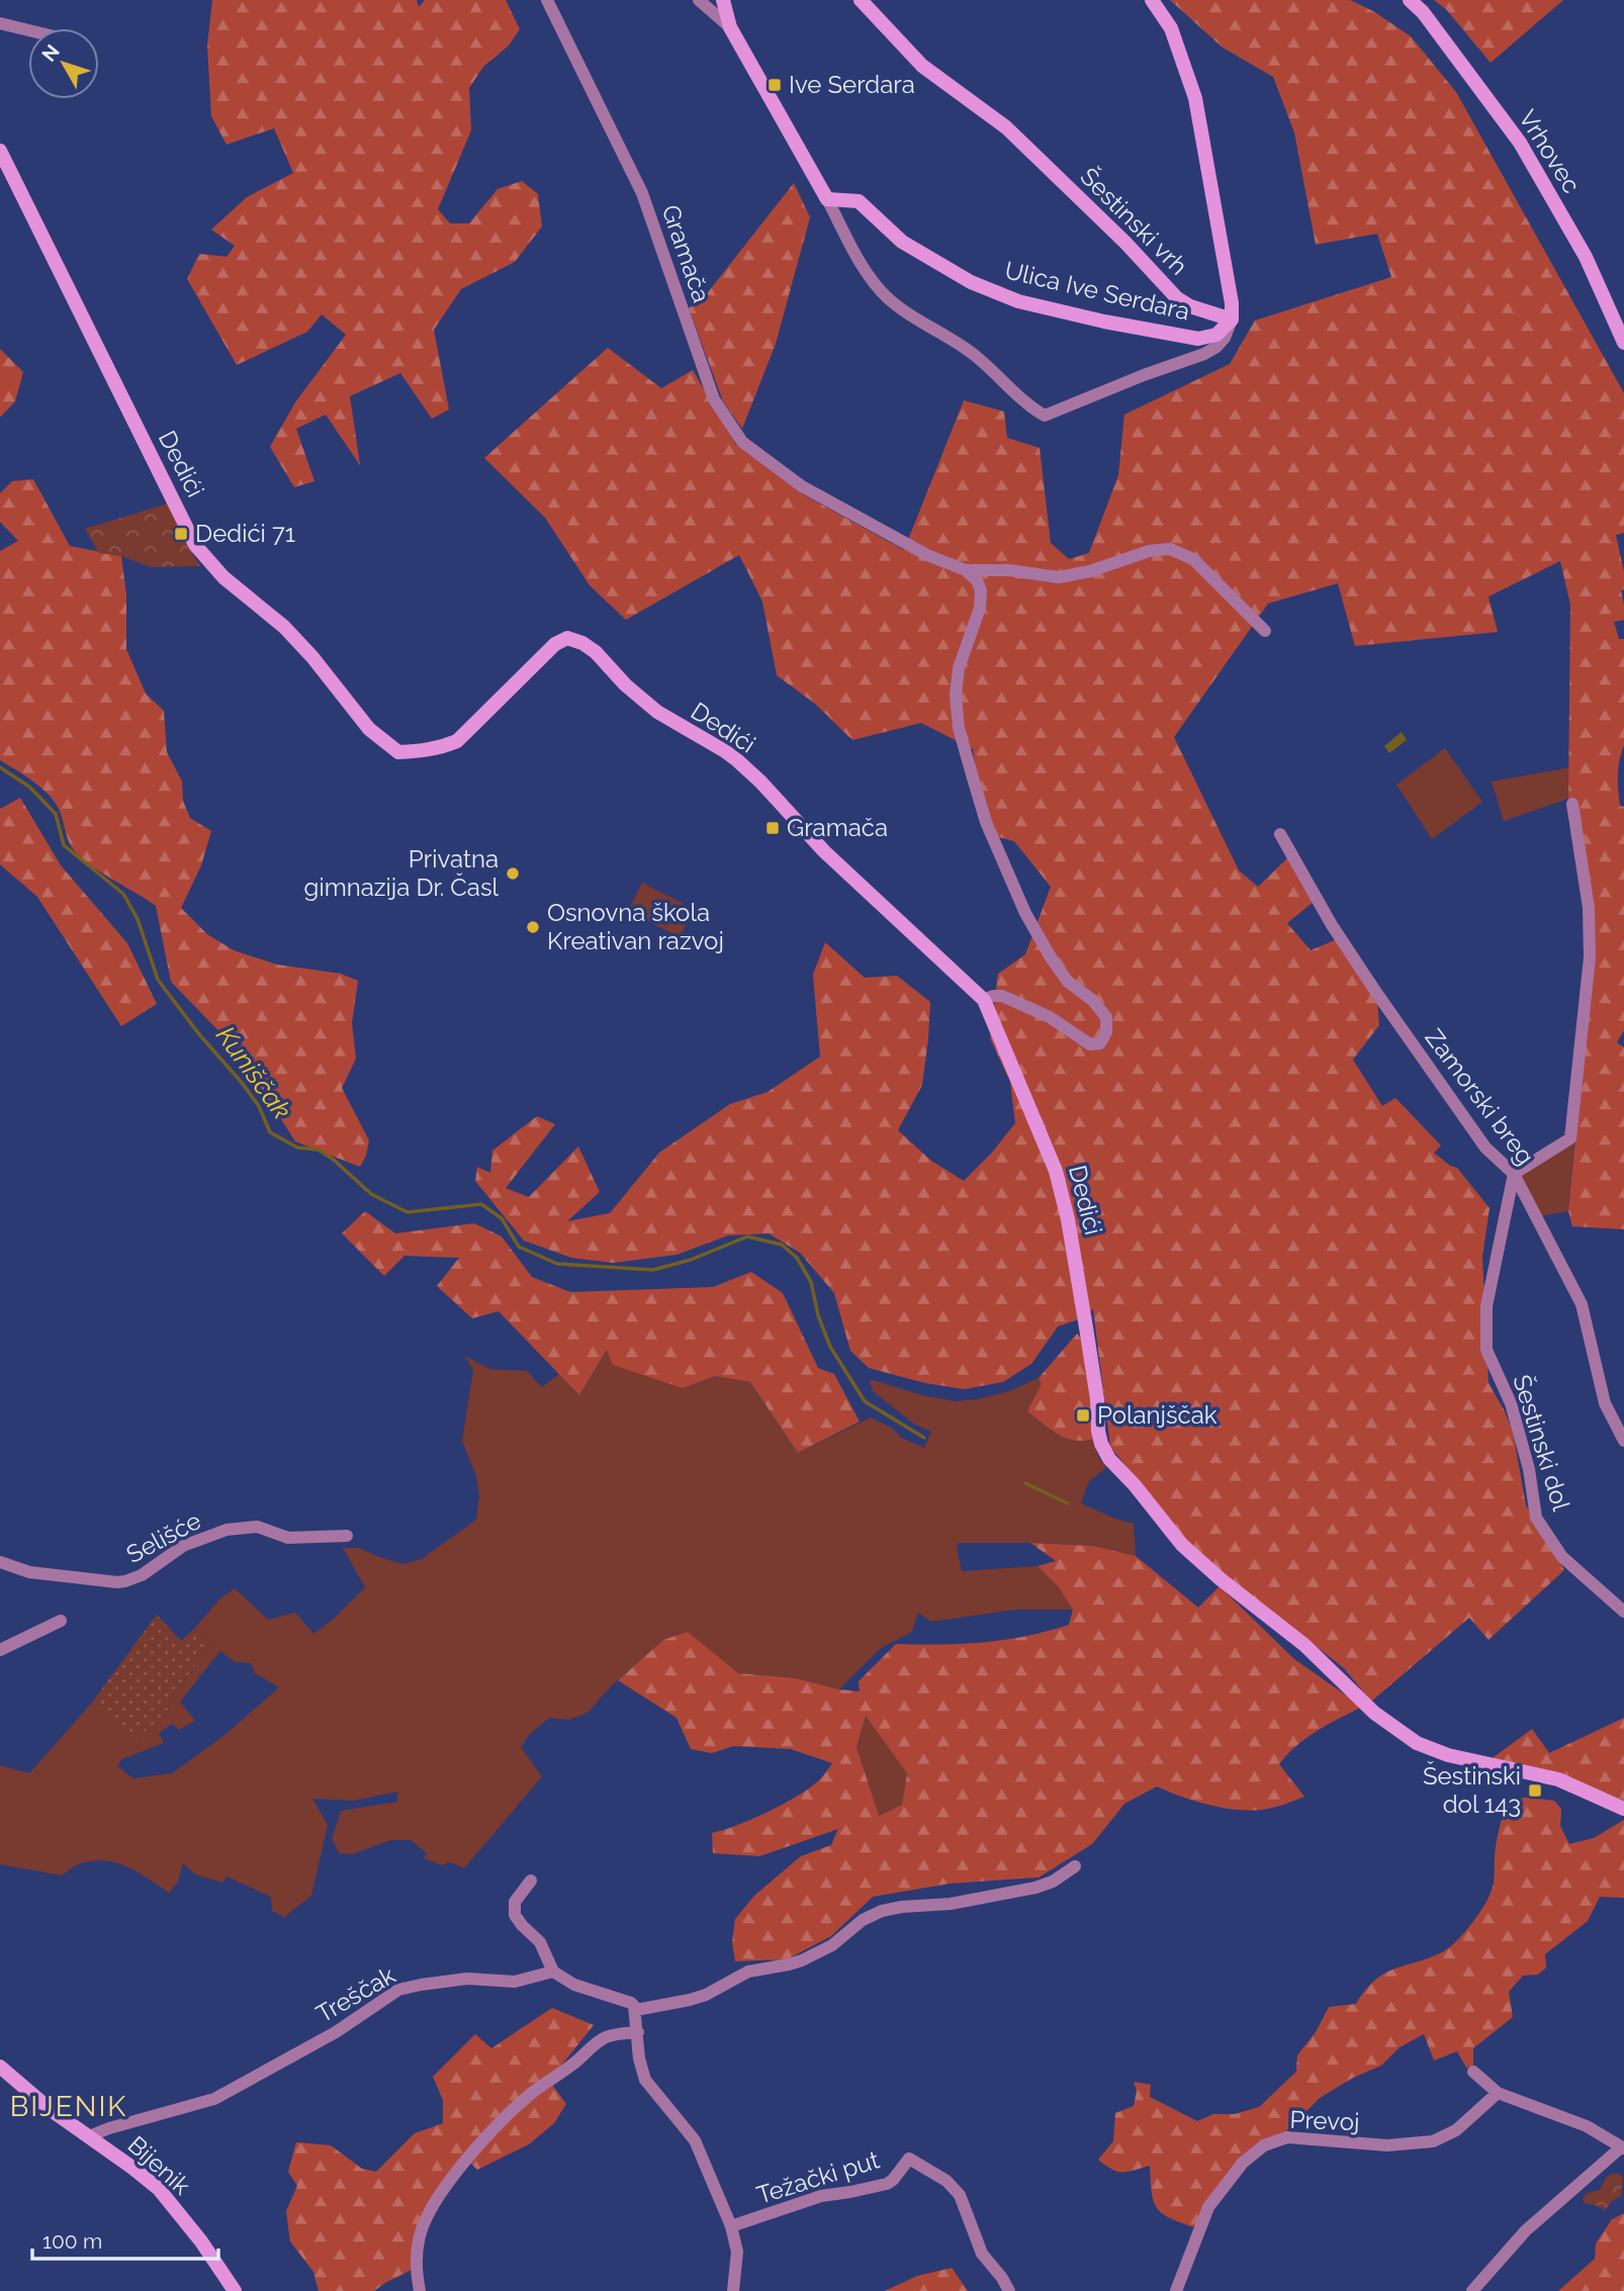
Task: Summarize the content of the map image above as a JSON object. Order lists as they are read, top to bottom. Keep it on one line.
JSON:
{"streets":{"street":["Vrhovec","Šestinski vrh","Gramača","Ulica Ive Serdara","Dedići","Zamorski breg","Šestinski dol","Selišće","Treščak","Prevoj","Bijenik","Težački put"]},"crossings":[["Šestinski vrh","Ulica Ive Serdara"],["Zamorski breg","Šestinski dol"],["Treščak","Bijenik"]],"districts":["BIJENIK"],"water":["Kuniščak"],"places":{"transit":["Ive Serdara","Dedići 71","Gramača","Polanjščak","Šestinski dol 143"],"other":["Privatna gimnazija Dr. Časl","Osnovna škola Kreativan razvoj"]},"scale_bar":"100 m","north":"top left"}
